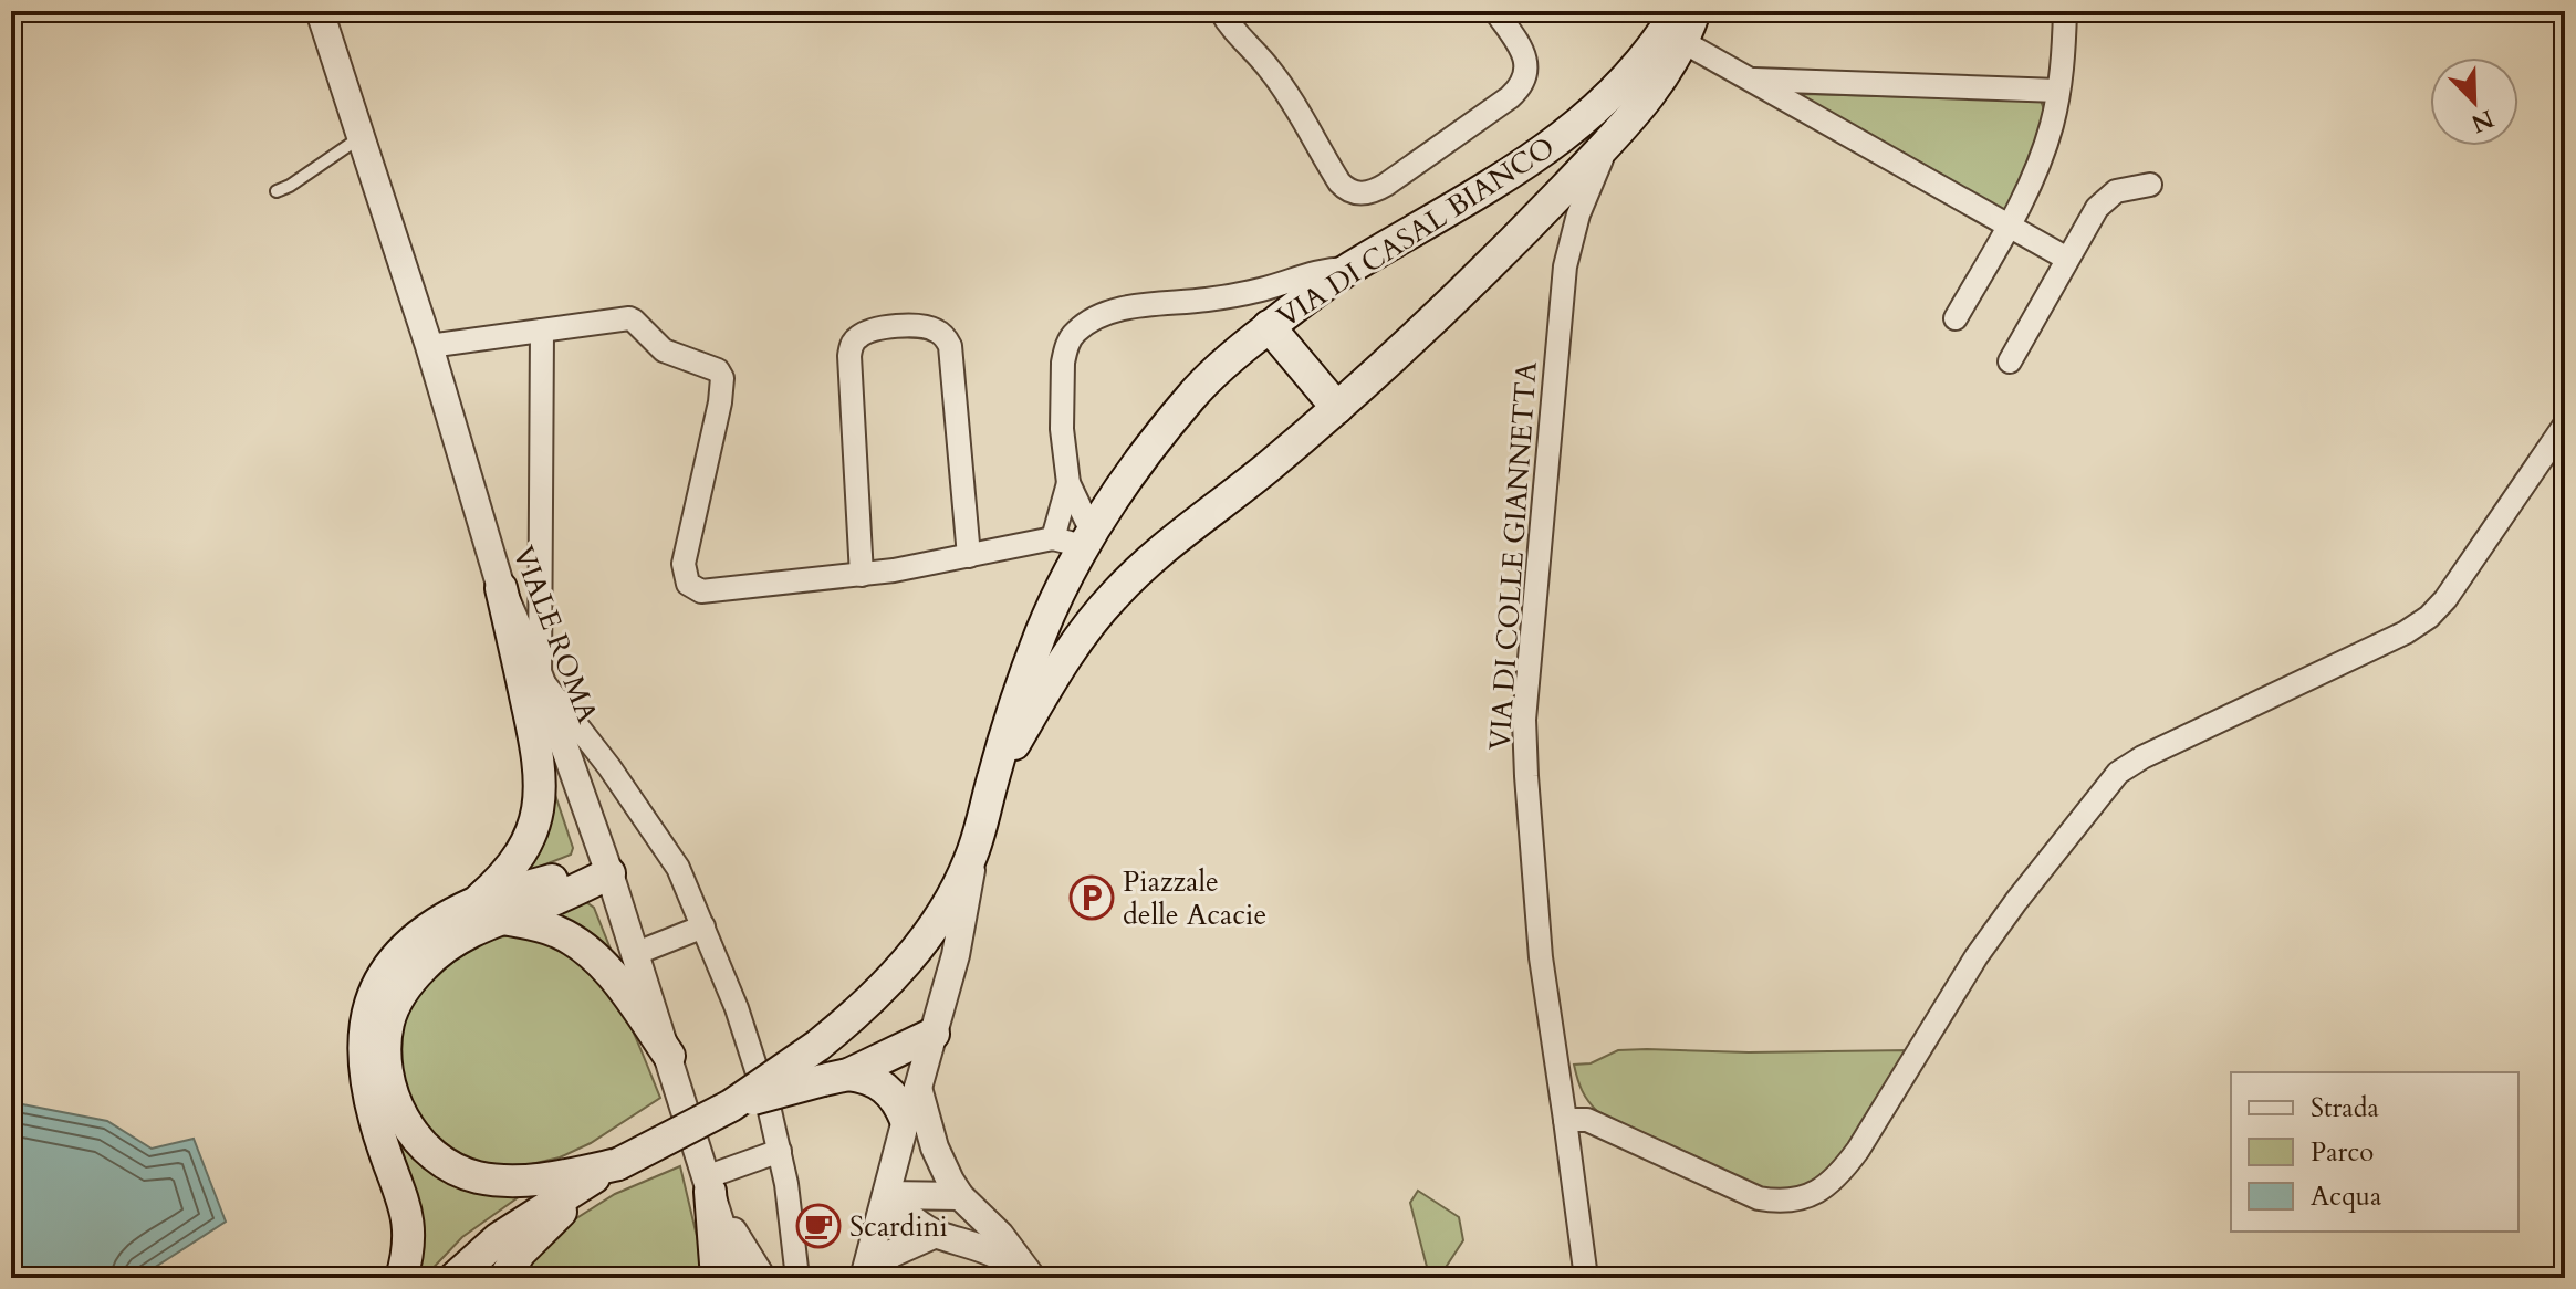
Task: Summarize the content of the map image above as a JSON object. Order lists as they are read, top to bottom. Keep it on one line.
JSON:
{"streets":{"main road":["VIA DI CASAL BIANCO"],"street":["VIA DI COLLE GIANNETTA","VIALE ROMA"]},"crossings":[["VIA DI CASAL BIANCO","VIA DI COLLE GIANNETTA"]],"places":{"parking":["Piazzale delle Acacie"],"cafe":["Scardini"]},"legend":["Strada","Parco","Acqua"],"north":"bottom right"}
